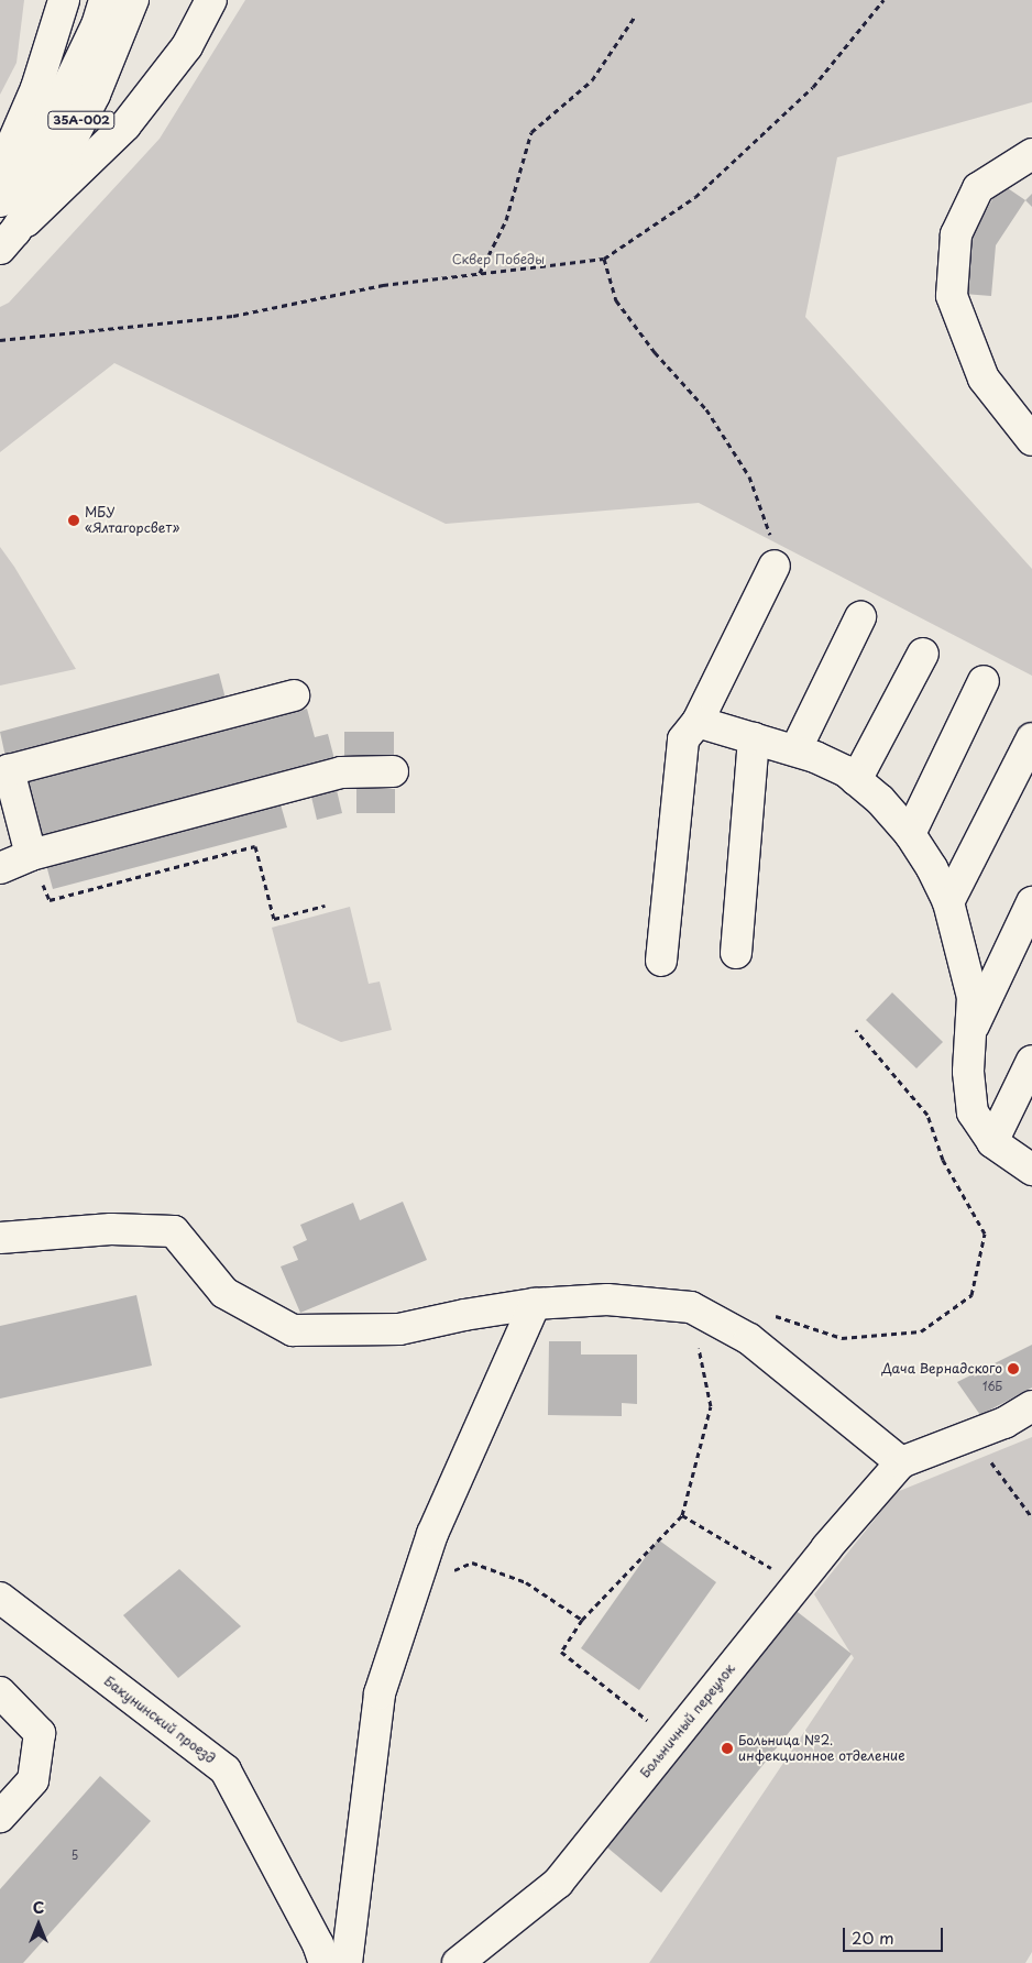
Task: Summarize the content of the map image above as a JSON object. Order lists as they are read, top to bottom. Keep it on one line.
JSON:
{"streets":{"main road":["35А-002","Бакунинский проезд","Больничный переулок"]},"parks":["Сквер Победы"],"places":["МБУ «Ялтагорсвет»","Дача Вернадского","Больница №2. инфекционное отделение"],"house_numbers":["16Б","5"],"scale_bar":"20 m","north":"top"}
